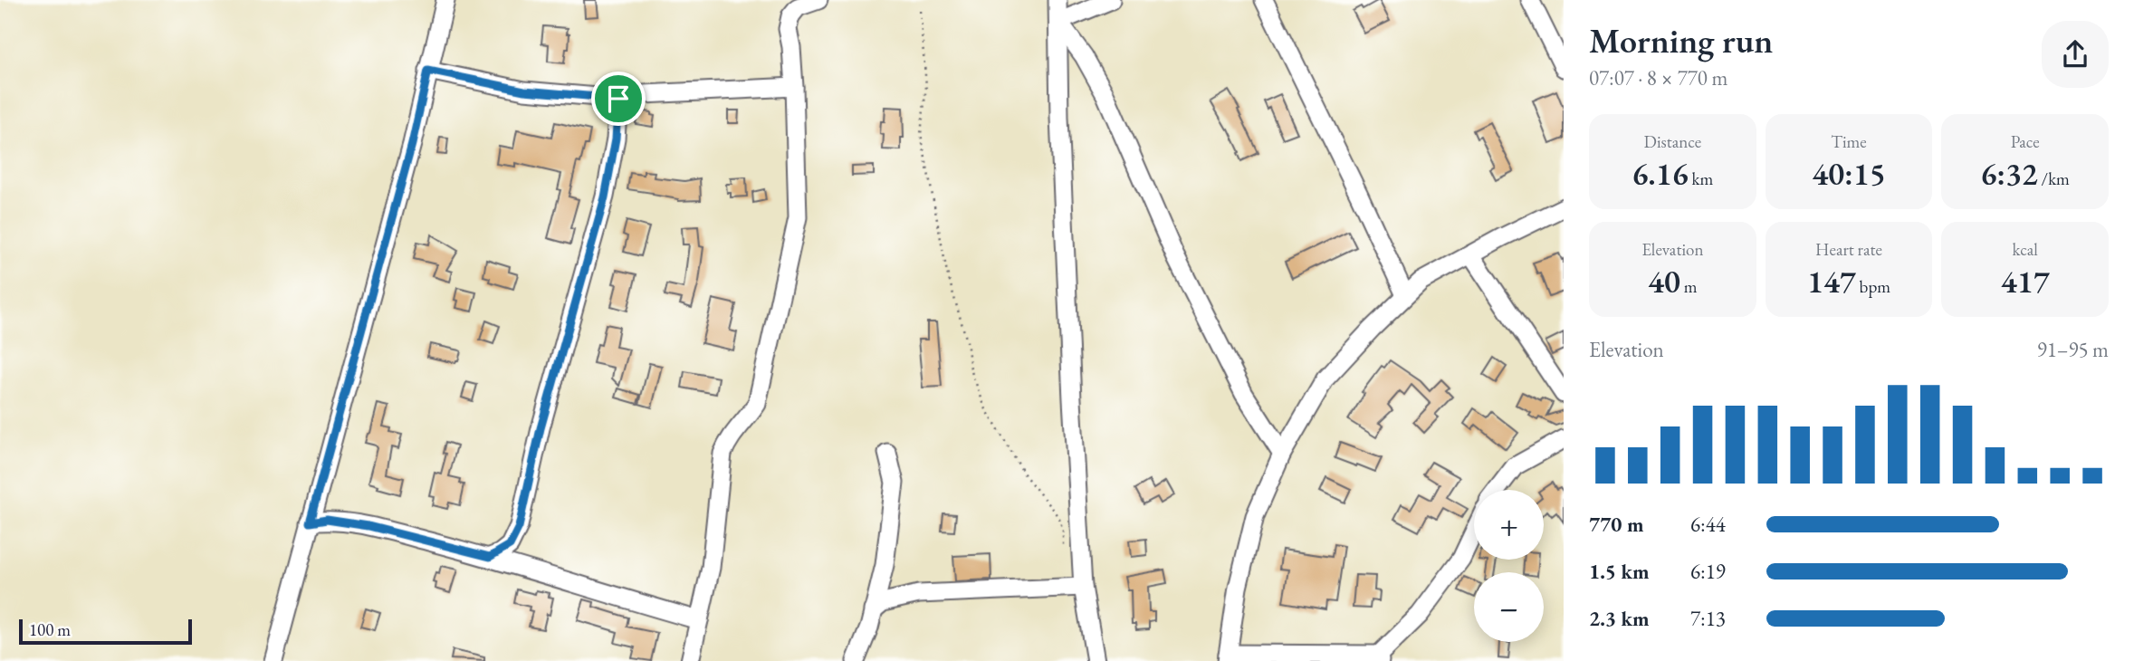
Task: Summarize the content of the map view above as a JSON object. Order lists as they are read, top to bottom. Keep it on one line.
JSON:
{"scale_bar":"100 m","page":{"heading":["Morning run","07:07 · 8 × 770 m"],"stats":[["Distance","6.16 km"],["Time","40:15"],["Pace","6:32 /km"],["Elevation","40 m"],["Heart rate","147 bpm"],["kcal","417"]],"chart":["Elevation","91–95 m"],"map_buttons":["+","−"],"list":[{"name":"770 m","note":"6:44"},{"name":"1.5 km","note":"6:19"},{"name":"2.3 km","note":"7:13"}],"scale":"100 m"}}
